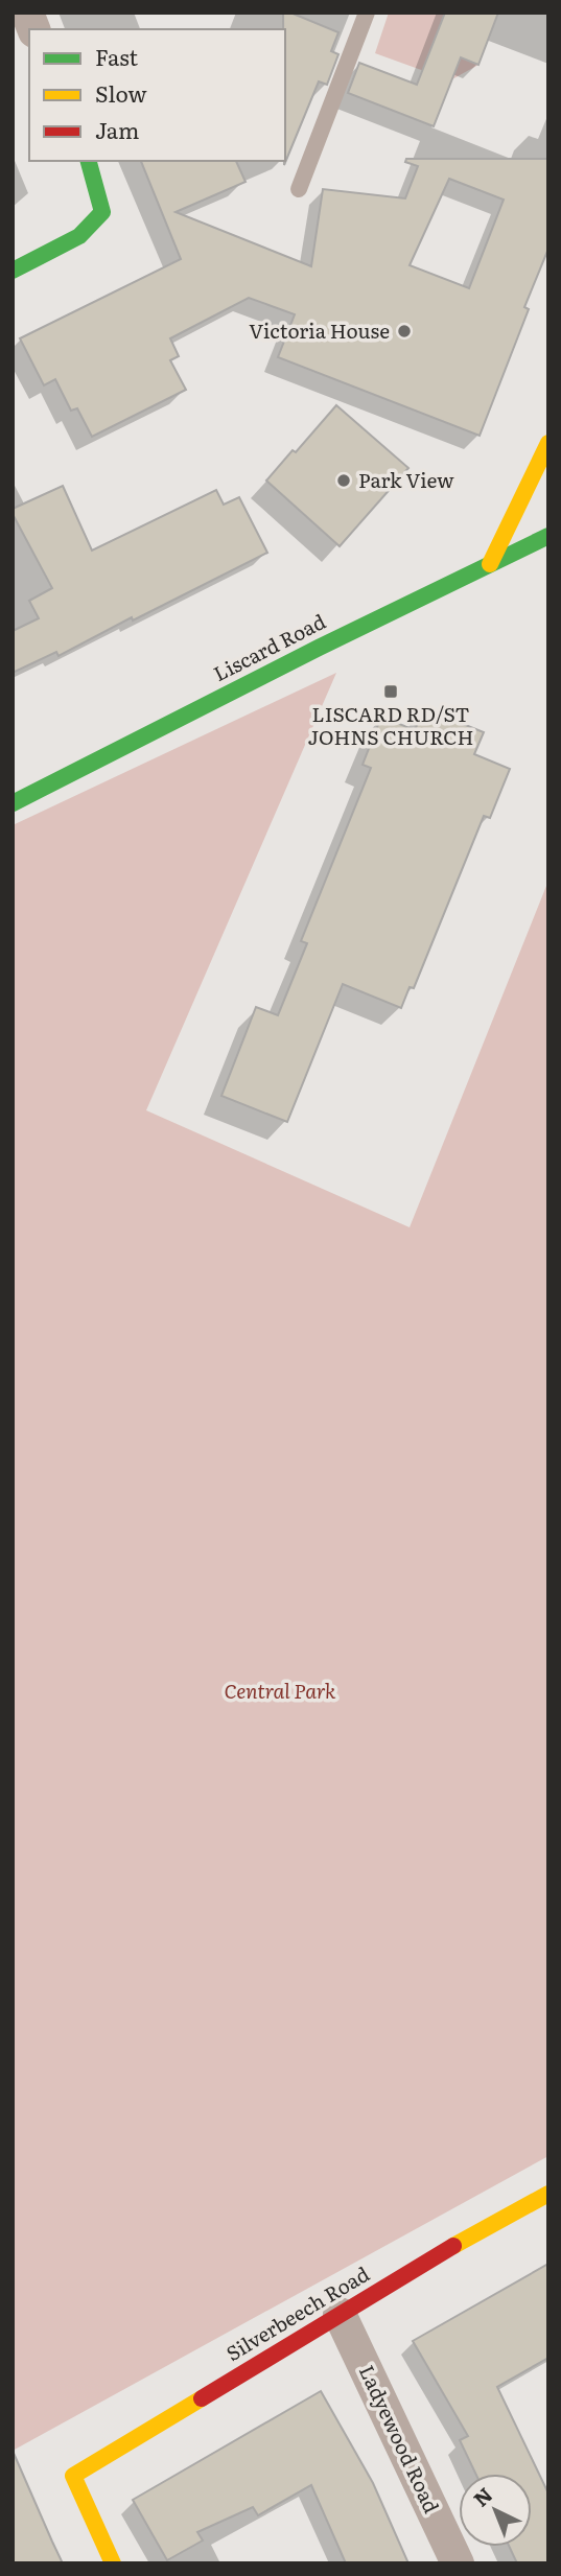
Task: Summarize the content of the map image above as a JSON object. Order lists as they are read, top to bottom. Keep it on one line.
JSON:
{"streets":{"street":["Liscard Road","Silverbeech Road","Ladyewood Road"]},"crossings":[["Silverbeech Road","Ladyewood Road"]],"parks":["Central Park"],"places":{"other":["Victoria House","Park View"],"transit":["LISCARD RD/ST JOHNS CHURCH"]},"legend":["Fast","Slow","Jam"],"north":"top left"}
